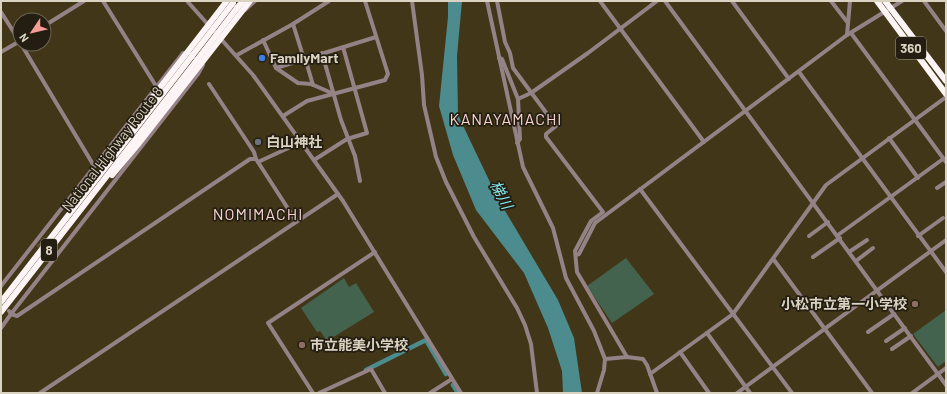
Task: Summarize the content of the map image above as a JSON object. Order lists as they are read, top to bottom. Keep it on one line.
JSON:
{"streets":{"highway":["360","National Highway Route 8","8"]},"districts":["KANAYAMACHI","NOMIMACHI"],"water":["梯川"],"places":["FamilyMart","白山神社","小松市立第一小学校","市立能美小学校"],"north":"bottom left"}
